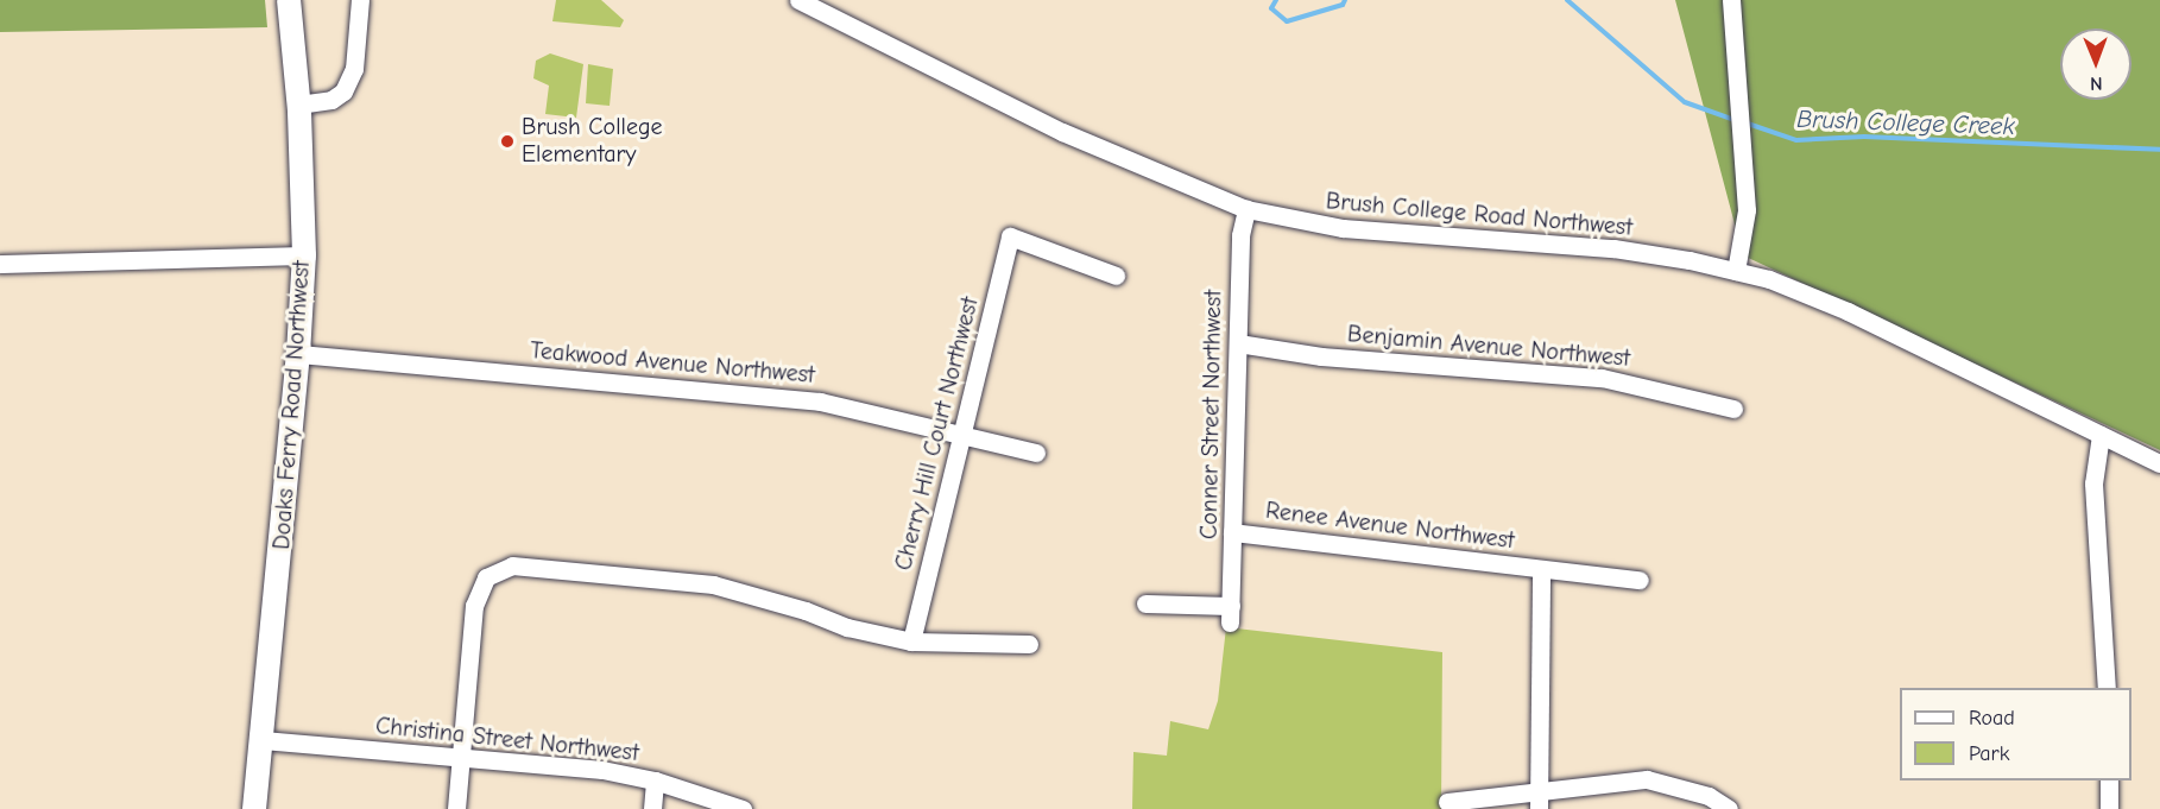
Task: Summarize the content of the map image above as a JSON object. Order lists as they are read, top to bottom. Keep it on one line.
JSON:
{"streets":{"main road":["Doaks Ferry Road Northwest"],"street":["Brush College Road Northwest","Benjamin Avenue Northwest","Teakwood Avenue Northwest","Conner Street Northwest","Cherry Hill Court Northwest","Renee Avenue Northwest","Christina Street Northwest"]},"crossings":[["Brush College Road Northwest","Conner Street Northwest"],["Benjamin Avenue Northwest","Conner Street Northwest"],["Teakwood Avenue Northwest","Doaks Ferry Road Northwest"],["Teakwood Avenue Northwest","Cherry Hill Court Northwest"],["Doaks Ferry Road Northwest","Christina Street Northwest"],["Conner Street Northwest","Renee Avenue Northwest"]],"water":["Brush College Creek"],"places":["Brush College Elementary"],"legend":["Road","Park"],"north":"bottom"}
